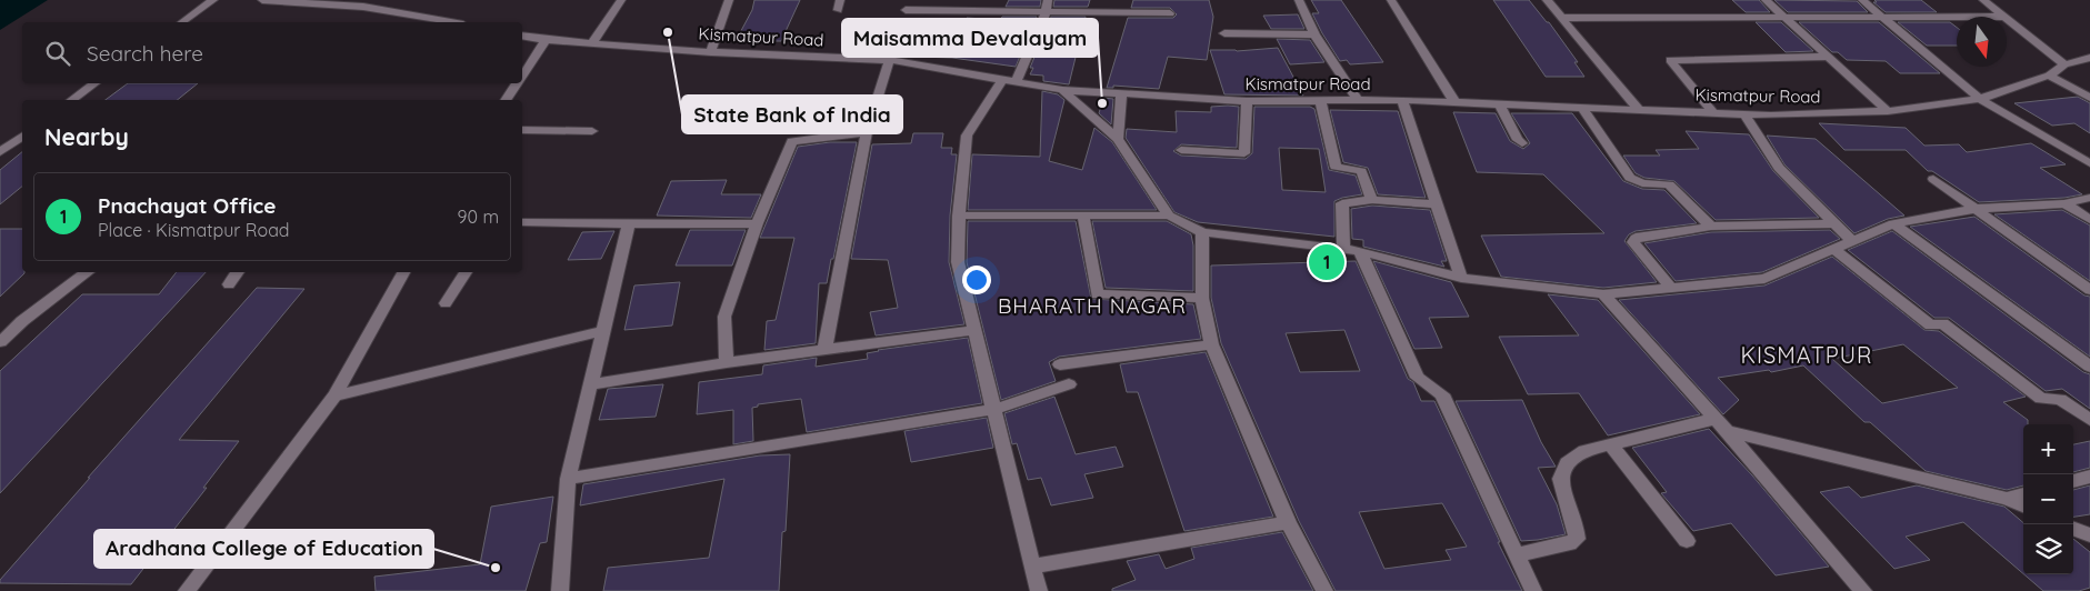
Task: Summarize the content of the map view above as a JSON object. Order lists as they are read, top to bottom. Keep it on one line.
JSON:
{"streets":{"street":["Kismatpur Road"]},"districts":["BHARATH NAGAR","KISMATPUR"],"places":["State Bank of India","Maisamma Devalayam","Aradhana College of Education"],"north":"bottom","page":{"search":"Search here","heading":"Nearby","list":[{"mark":"1","name":"Pnachayat Office","note":"Place · Kismatpur Road","value":"90 m"}],"pins":"1","map_buttons":["+","−"]}}
